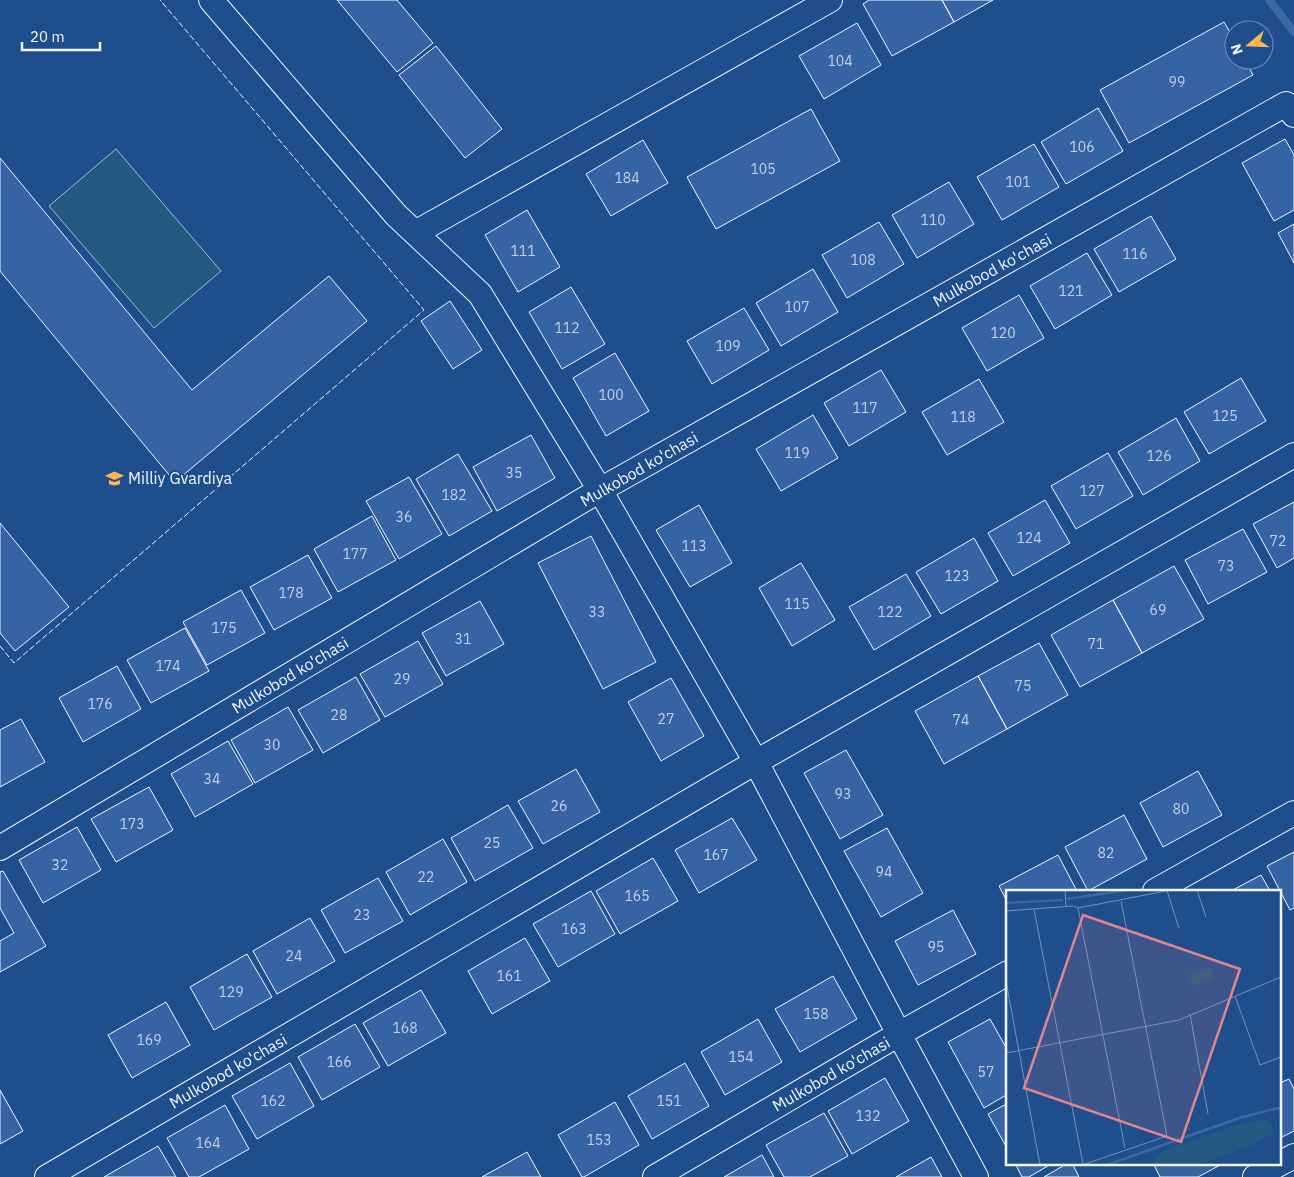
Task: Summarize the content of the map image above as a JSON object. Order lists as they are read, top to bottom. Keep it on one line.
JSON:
{"streets":{"street":["Mulkobod ko'chasi"]},"places":{"school or university":["Milliy Gvardiya"]},"house_numbers":["104","99","106","105","184","101","110","111","116","108","121","107","112","120","109","100","117","125","118","119","126","35","127","182","36","124","72","113","177","73","123","178","115","69","33","122","175","31","71","174","29","75","176","28","27","74","30","34","93","26","80","173","25","82","167","32","94","22","165","23","163","95","24","161","129","158","168","169","154","166","57","162","151","132","153","164"],"scale_bar":"20 m","north":"left"}
